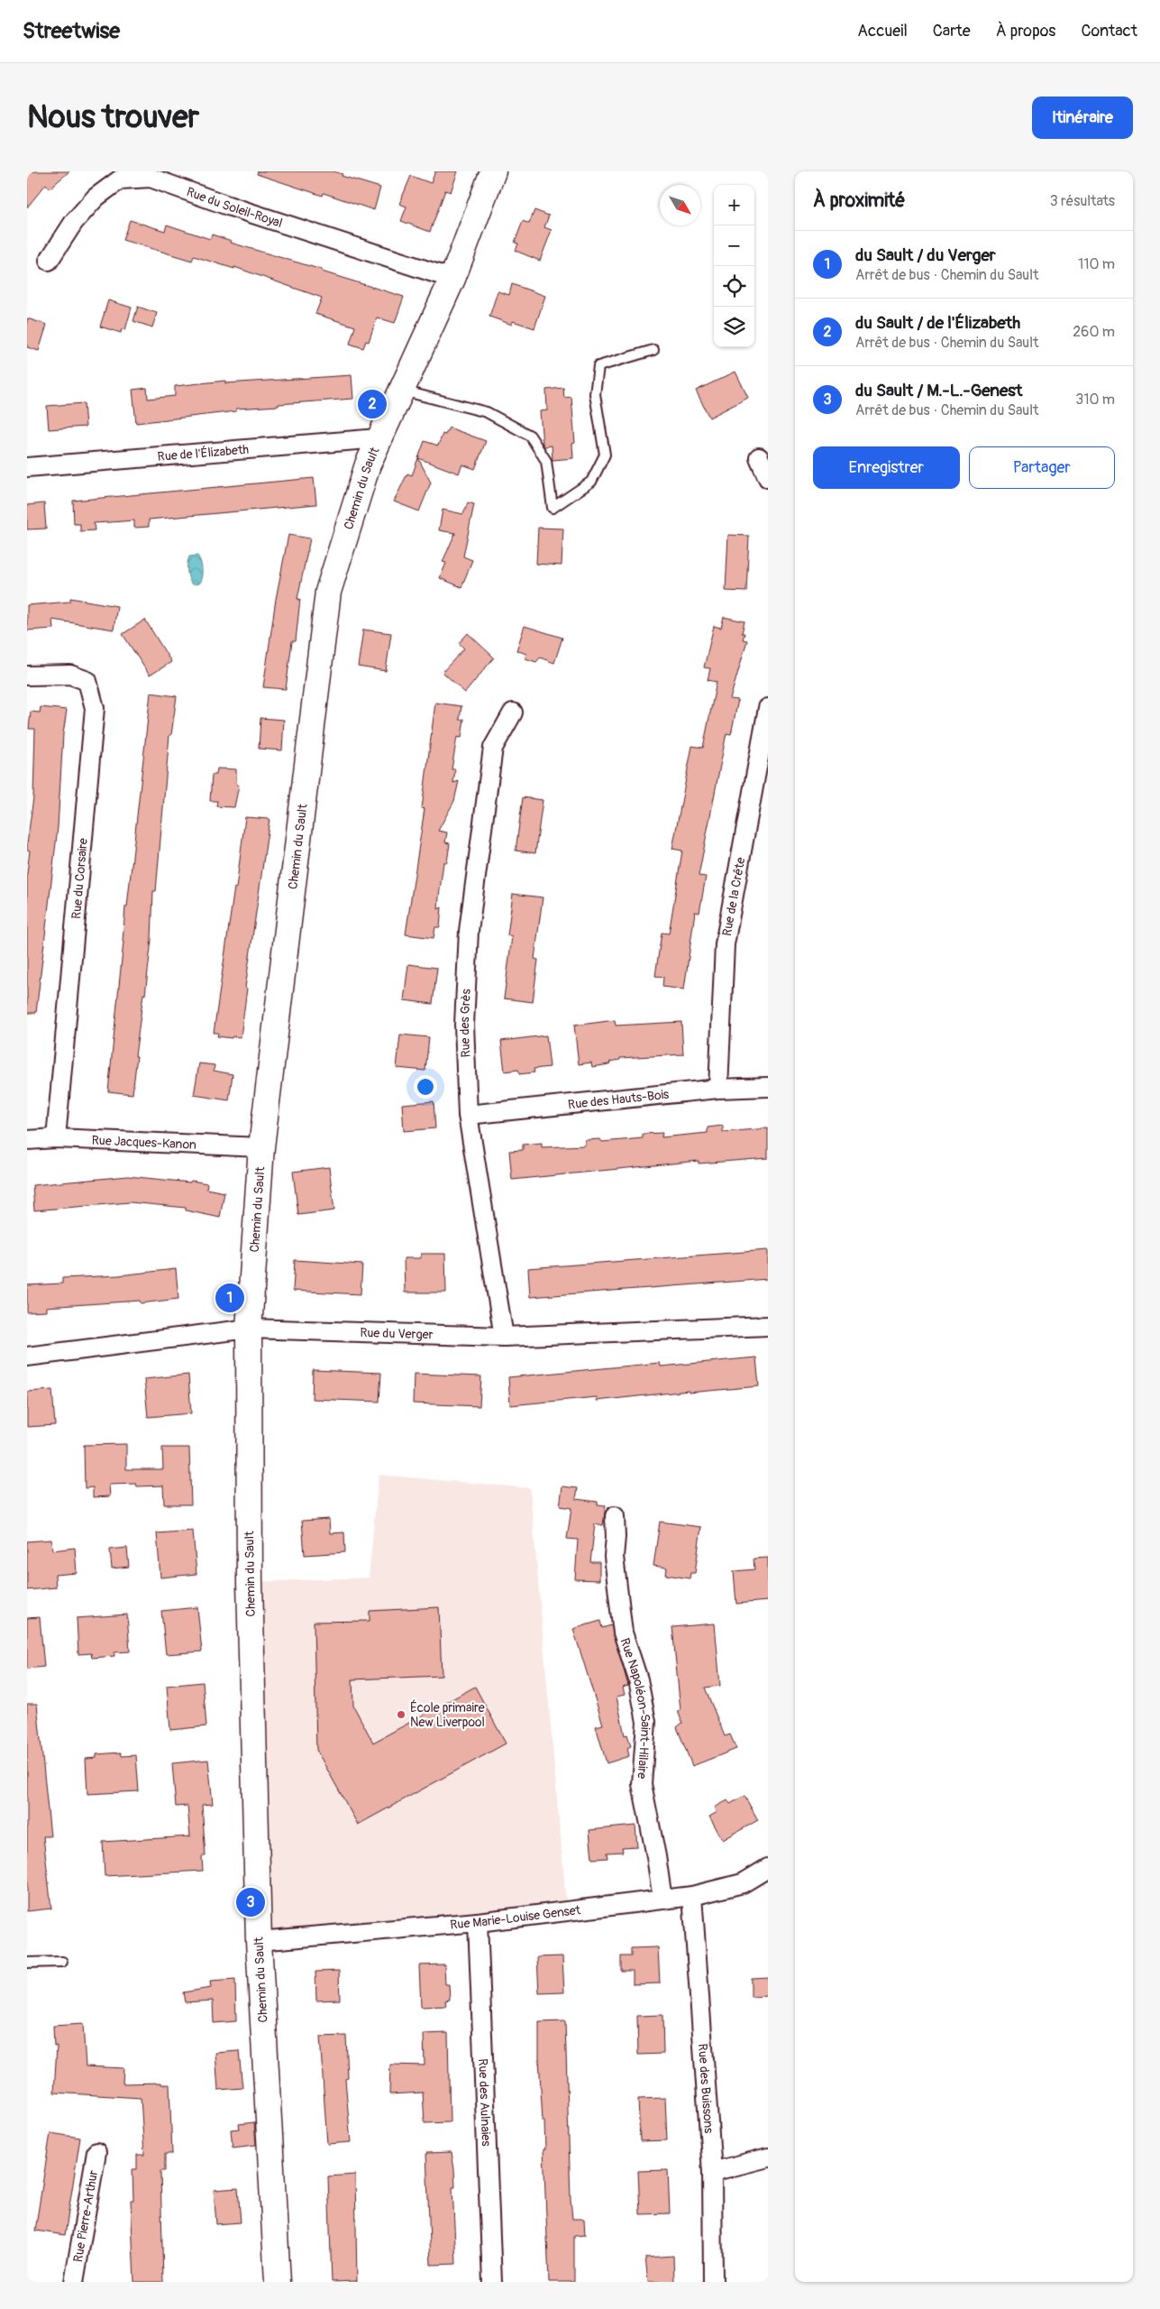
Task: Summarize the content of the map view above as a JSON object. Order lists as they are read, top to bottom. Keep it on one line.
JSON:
{"streets":{"street":["Rue du Soleil-Royal","Rue de l'Élizabeth","Chemin du Sault","Rue du Corsaire","Rue de la Crête","Rue des Grès","Rue des Hauts-Bois","Rue Jacques-Kanon","Rue du Verger","Rue Napoléon-Saint-Hilaire","Rue Marie-Louise Genset","Rue des Buissons","Rue des Aulnaies","Rue Pierre-Arthur"]},"crossings":[["Rue du Soleil-Royal","Chemin du Sault"],["Rue de l'Élizabeth","Chemin du Sault"],["Chemin du Sault","Rue Jacques-Kanon"],["Chemin du Sault","Rue du Verger"],["Chemin du Sault","Rue Marie-Louise Genset"],["Rue du Corsaire","Rue Jacques-Kanon"],["Rue de la Crête","Rue des Hauts-Bois"],["Rue des Grès","Rue des Hauts-Bois"],["Rue des Grès","Rue du Verger"],["Rue Napoléon-Saint-Hilaire","Rue Marie-Louise Genset"],["Rue Marie-Louise Genset","Rue des Buissons"],["Rue Marie-Louise Genset","Rue des Aulnaies"]],"places":["École primaire New Liverpool"],"north":"bottom right","page":{"header":"Streetwise","nav":["Accueil","Carte","À propos","Contact"],"buttons":["Itinéraire",["Enregistrer","Partager"]],"title":"Nous trouver","heading":["À proximité","3 résultats"],"map_buttons":["+","−"],"list":[{"mark":"1","name":"du Sault / du Verger","note":"Arrêt de bus · Chemin du Sault","value":"110 m"},{"mark":"2","name":"du Sault / de l'Élizabeth","note":"Arrêt de bus · Chemin du Sault","value":"260 m"},{"mark":"3","name":"du Sault / M.-L.-Genest","note":"Arrêt de bus · Chemin du Sault","value":"310 m"}],"pins":["2","1","3"]}}
